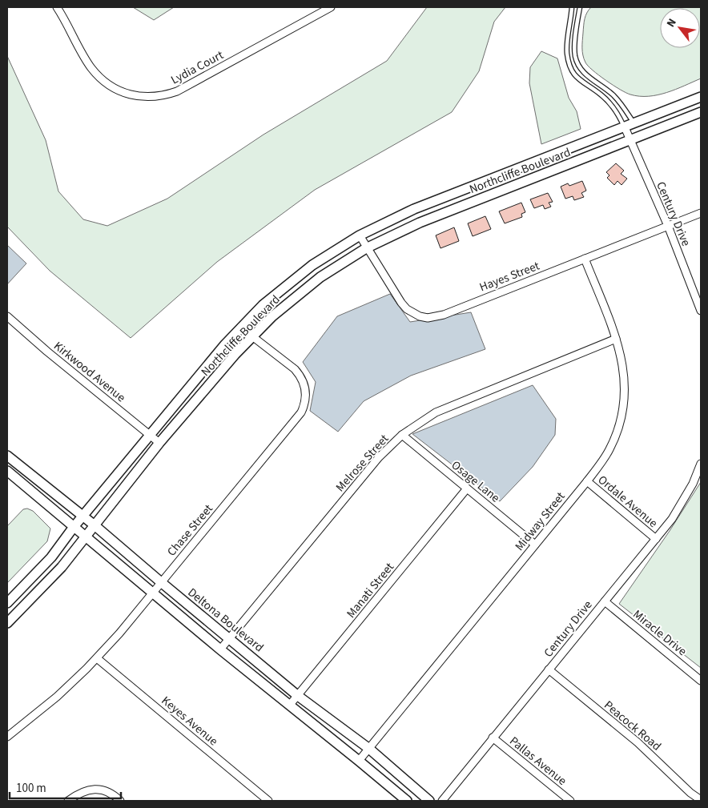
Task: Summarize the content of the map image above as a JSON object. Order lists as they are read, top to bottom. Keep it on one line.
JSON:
{"streets":{"main road":["Northcliffe Boulevard","Deltona Boulevard"],"street":["Lydia Court","Century Drive","Hayes Street","Kirkwood Avenue","Melrose Street","Osage Lane","Ordale Avenue","Midway Street","Chase Street","Manati Street","Miracle Drive","Keyes Avenue","Peacock Road","Pallas Avenue"]},"crossings":[["Northcliffe Boulevard","Century Drive"],["Northcliffe Boulevard","Hayes Street"],["Northcliffe Boulevard","Kirkwood Avenue"],["Northcliffe Boulevard","Chase Street"],["Northcliffe Boulevard","Deltona Boulevard"],["Century Drive","Hayes Street"],["Century Drive","Ordale Avenue"],["Century Drive","Miracle Drive"],["Century Drive","Peacock Road"],["Century Drive","Pallas Avenue"],["Hayes Street","Midway Street"],["Melrose Street","Osage Lane"],["Melrose Street","Midway Street"],["Melrose Street","Deltona Boulevard"],["Osage Lane","Midway Street"],["Osage Lane","Manati Street"],["Ordale Avenue","Midway Street"],["Midway Street","Deltona Boulevard"],["Chase Street","Deltona Boulevard"],["Chase Street","Keyes Avenue"],["Manati Street","Deltona Boulevard"]],"scale_bar":"100 m","north":"top left"}
